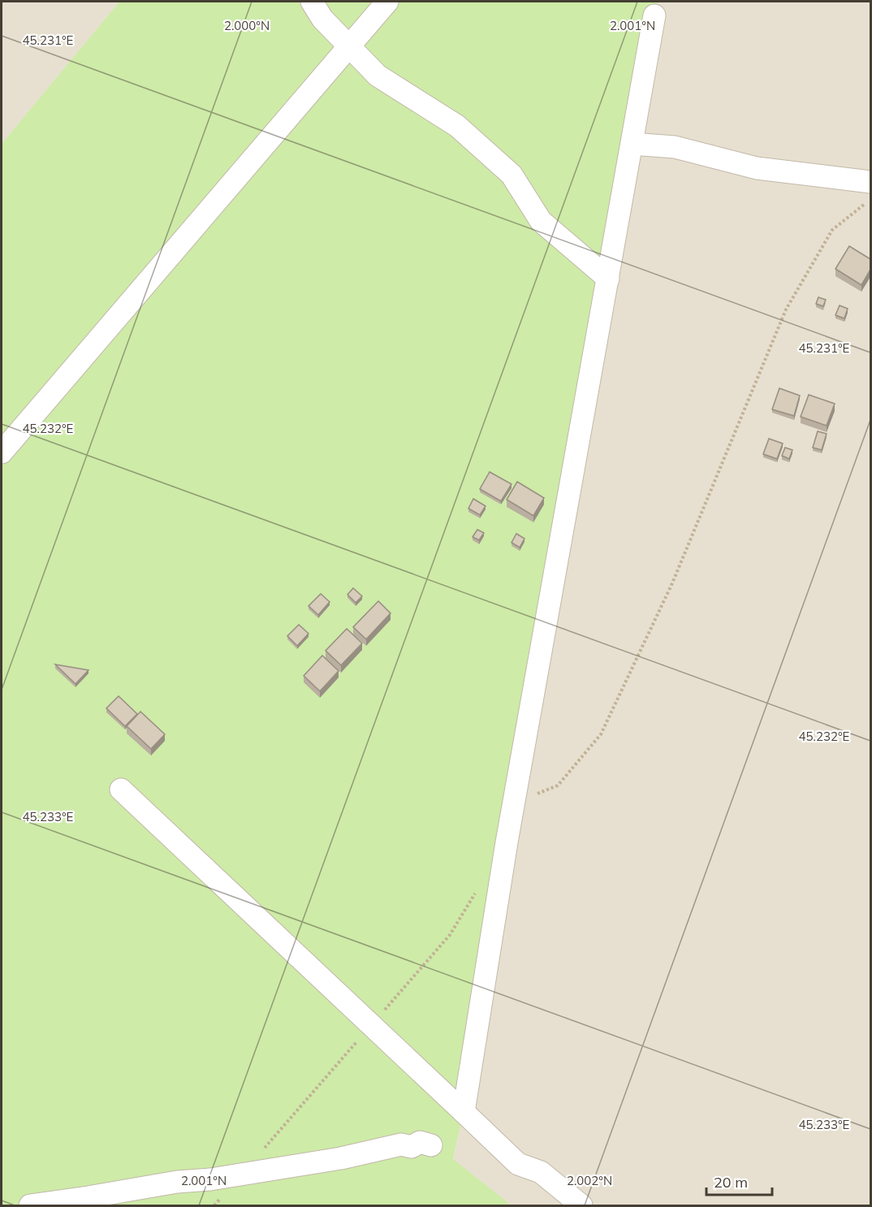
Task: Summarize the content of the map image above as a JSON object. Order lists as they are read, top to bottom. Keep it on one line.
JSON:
{"scale_bar":"20 m","coordinates":["2.000°N","2.001°N","45.231°E","45.232°E","45.233°E","2.002°N"]}
